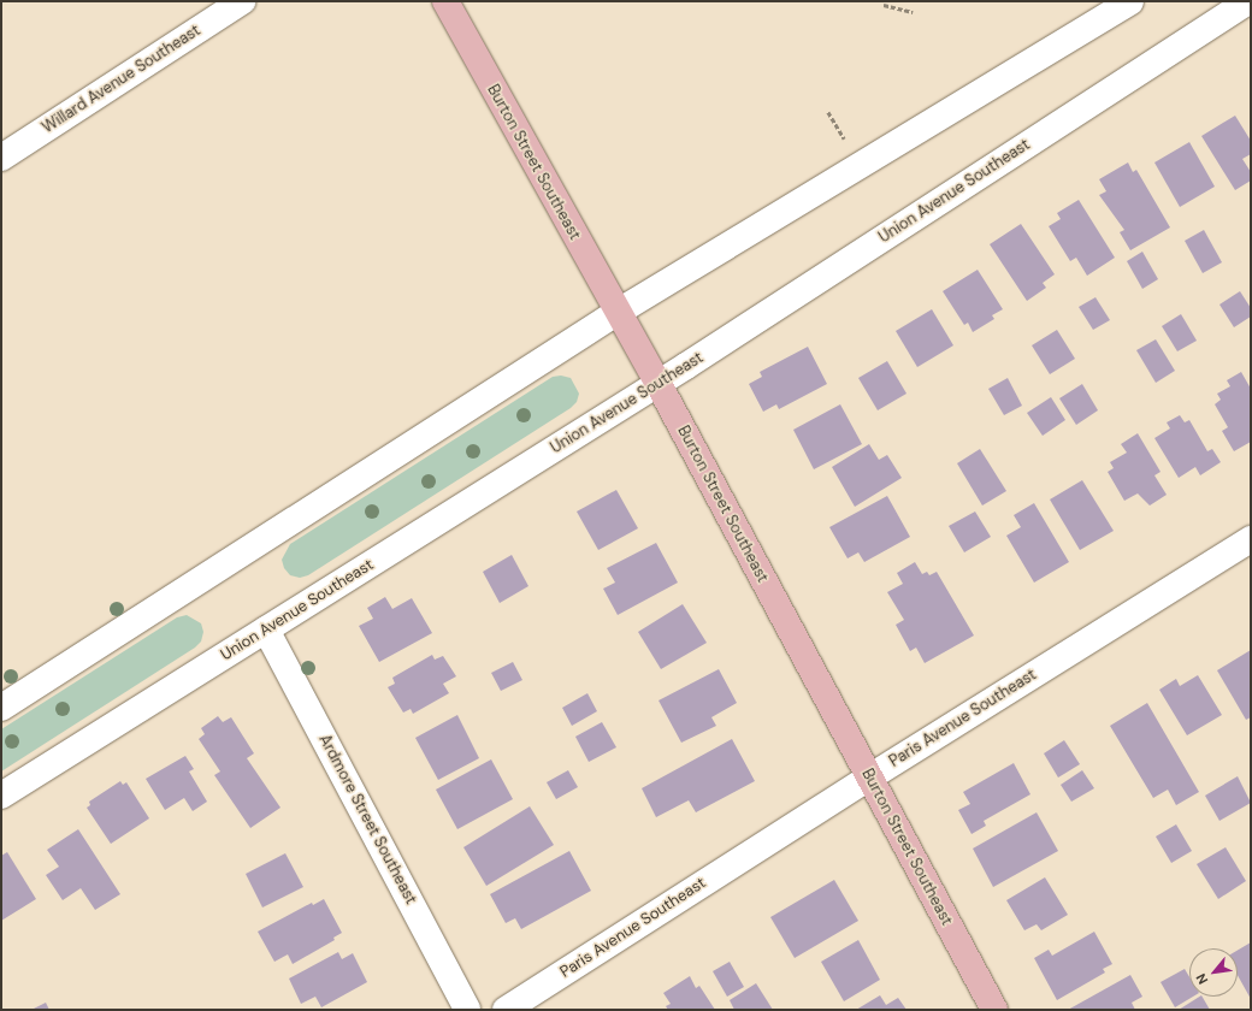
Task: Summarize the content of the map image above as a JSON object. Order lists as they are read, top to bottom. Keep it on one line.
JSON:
{"streets":{"main road":["Burton Street Southeast"],"street":["Willard Avenue Southeast","Union Avenue Southeast","Paris Avenue Southeast","Ardmore Street Southeast"]},"crossings":[["Burton Street Southeast","Union Avenue Southeast"],["Burton Street Southeast","Paris Avenue Southeast"],["Union Avenue Southeast","Ardmore Street Southeast"]],"north":"bottom left"}
